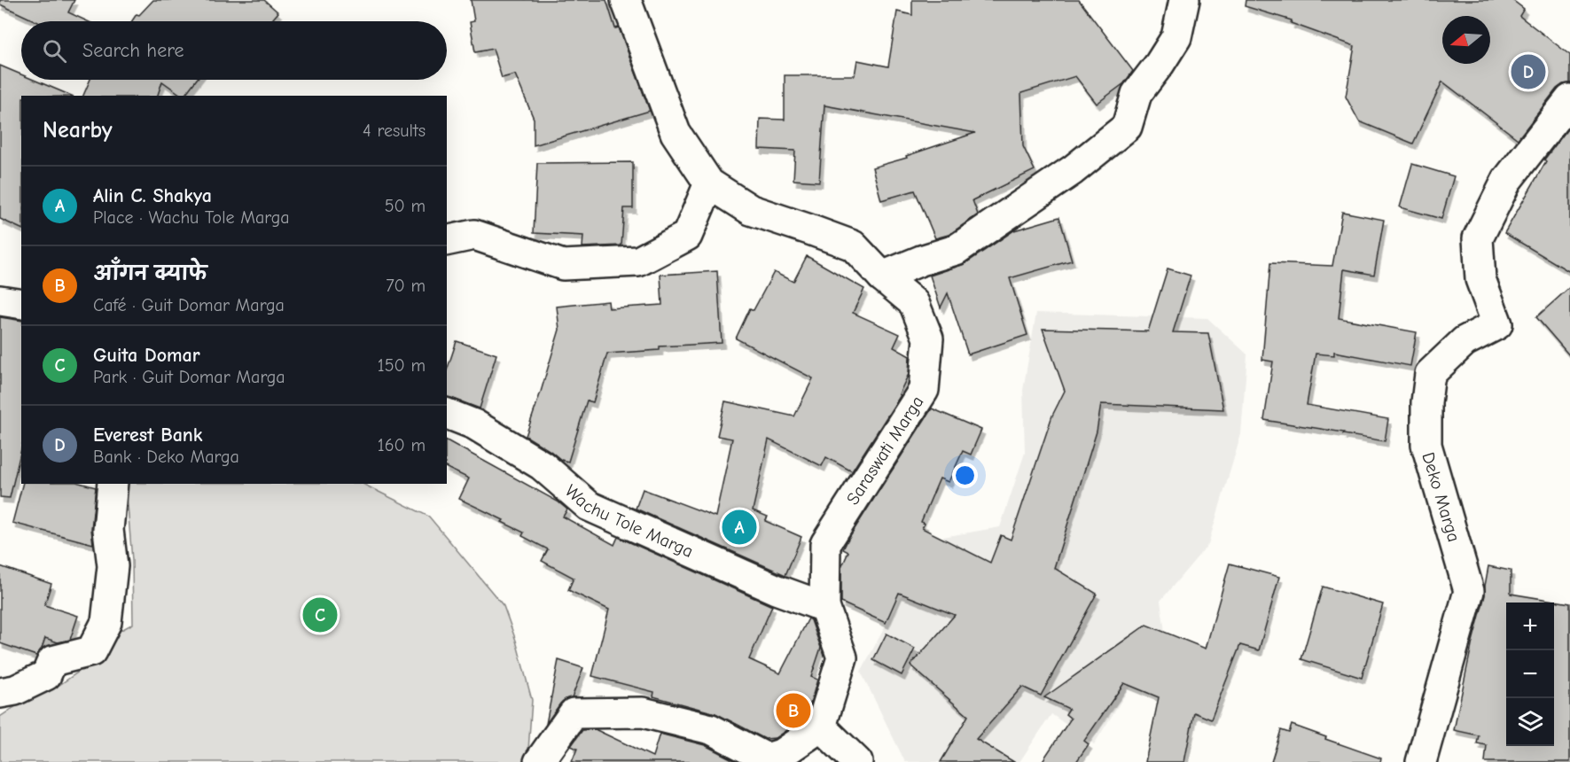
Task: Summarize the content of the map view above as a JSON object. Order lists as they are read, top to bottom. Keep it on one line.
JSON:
{"streets":{"street":["Saraswati Marga","Deko Marga","Wachu Tole Marga"]},"crossings":[["Saraswati Marga","Wachu Tole Marga"]],"north":"left","page":{"search":"Search here","pins":["D","A","C","B"],"heading":["Nearby","4 results"],"list":[{"mark":"A","name":"Alin C. Shakya","note":"Place · Wachu Tole Marga","value":"50 m"},{"mark":"B","name":"आँगन क्याफे","note":"Café · Guit Domar Marga","value":"70 m"},{"mark":"C","name":"Guita Domar","note":"Park · Guit Domar Marga","value":"150 m"},{"mark":"D","name":"Everest Bank","note":"Bank · Deko Marga","value":"160 m"}],"map_buttons":["+","−"]}}
